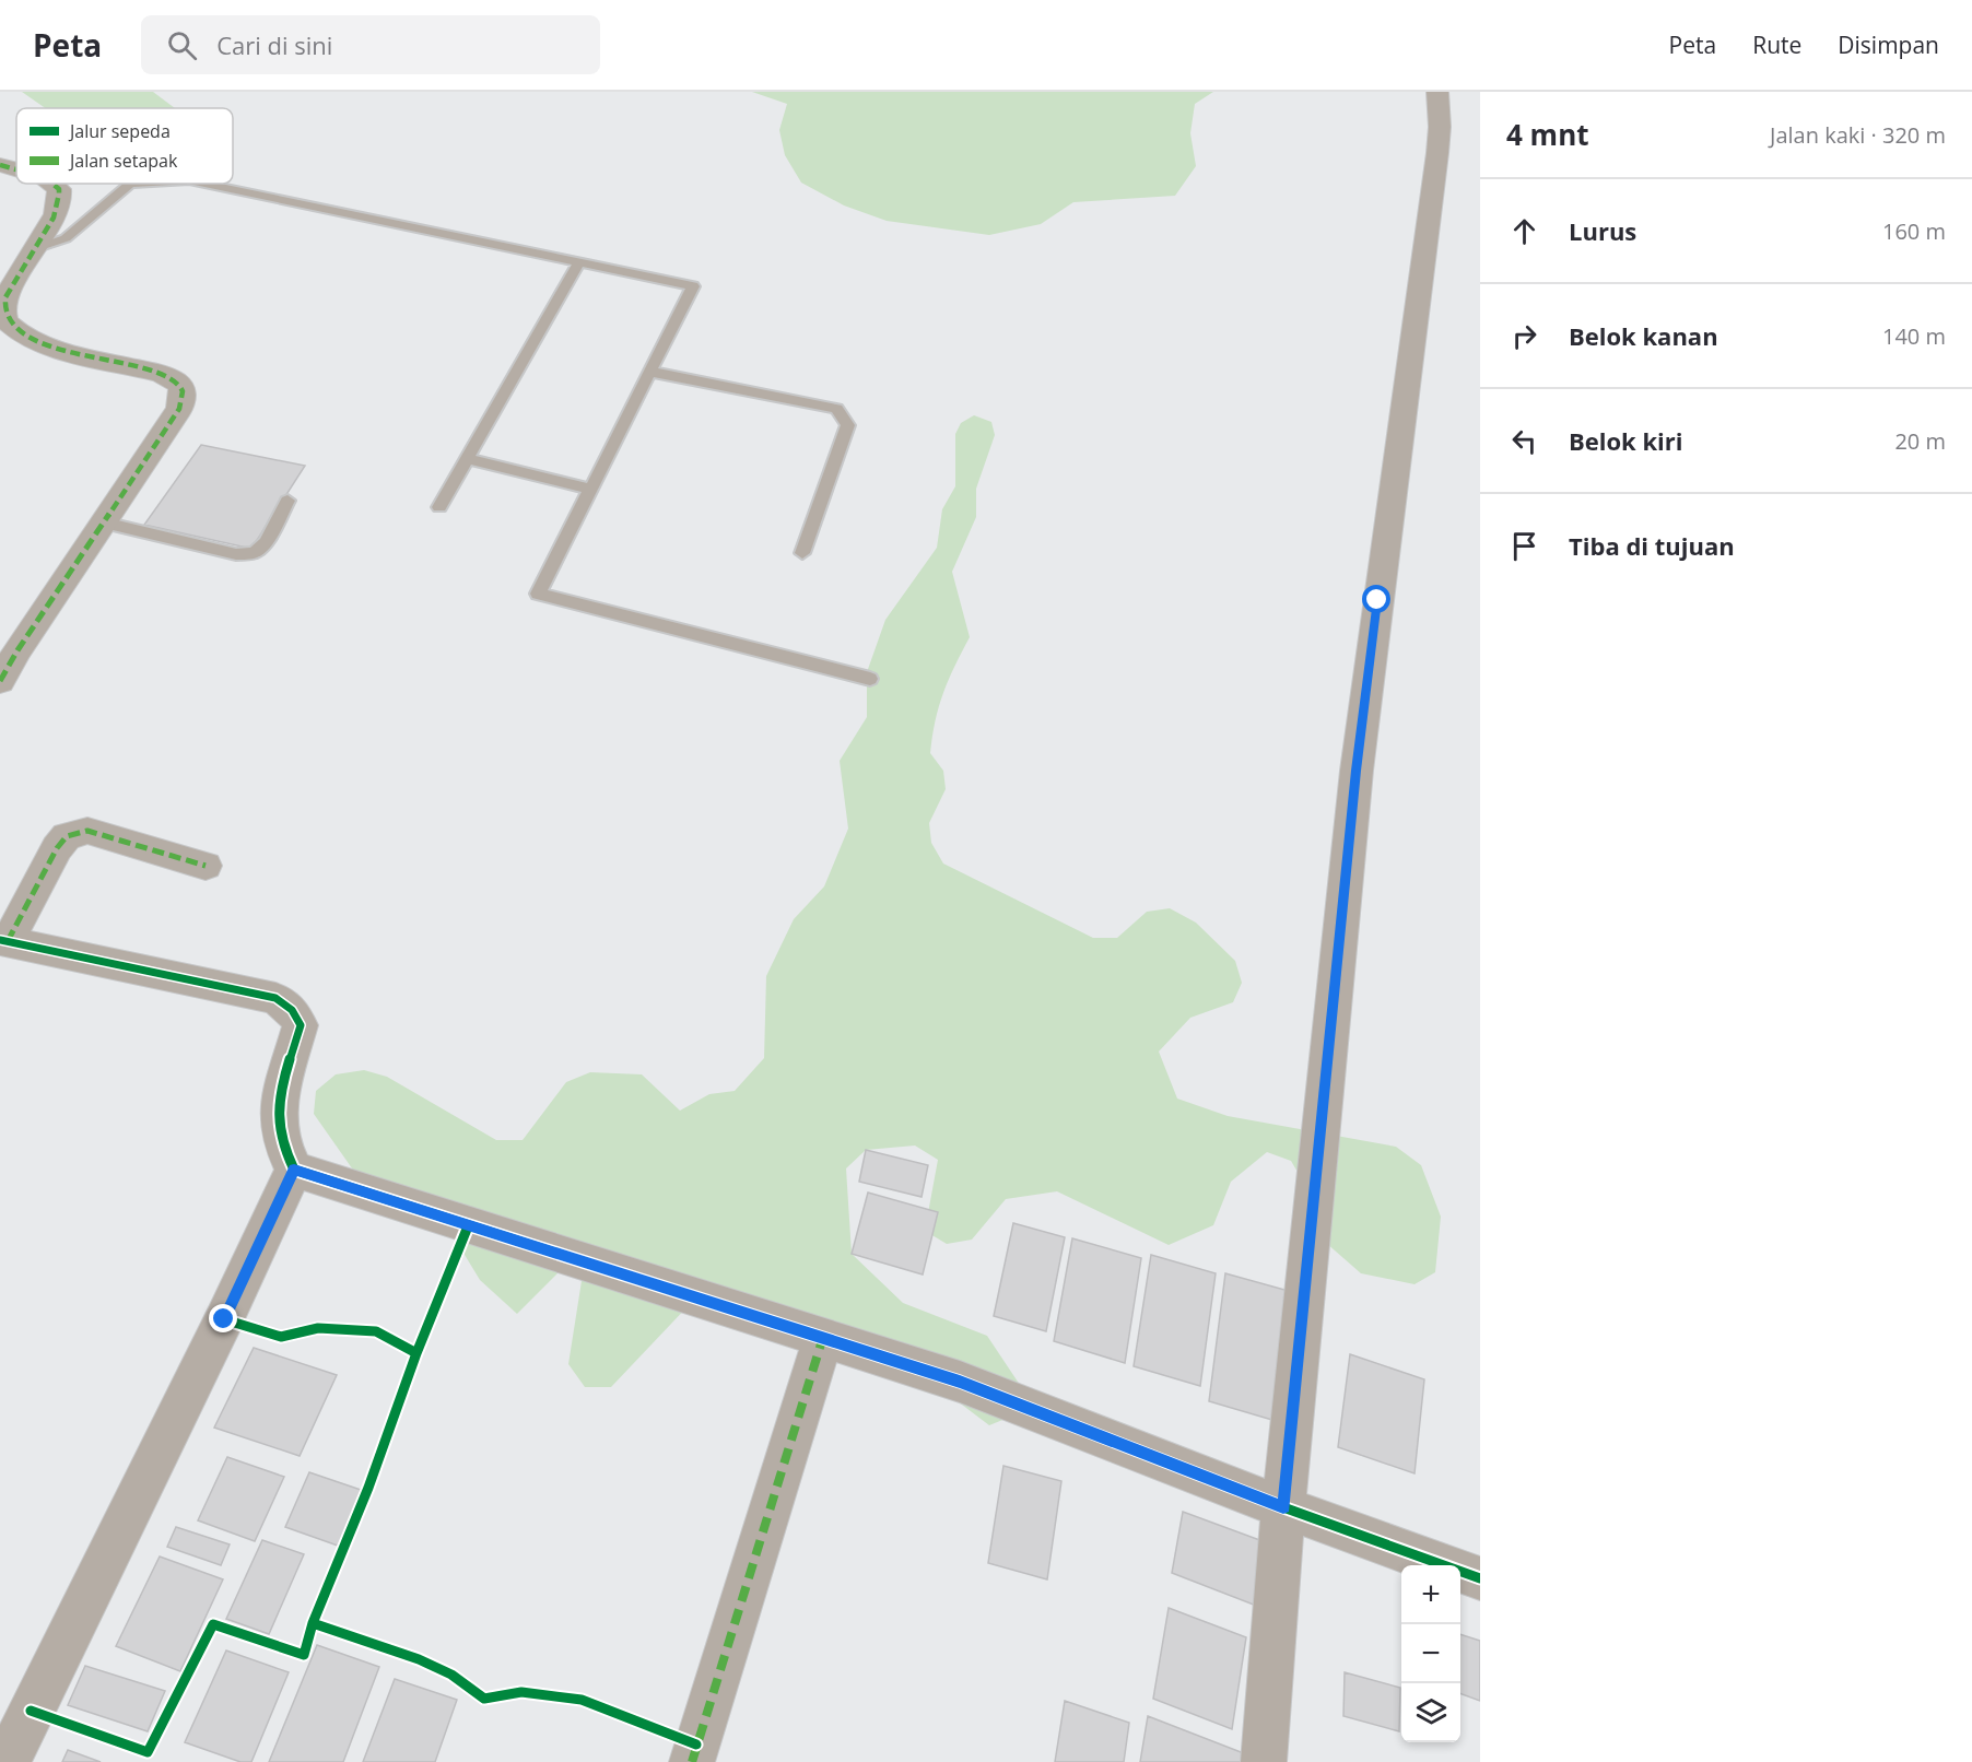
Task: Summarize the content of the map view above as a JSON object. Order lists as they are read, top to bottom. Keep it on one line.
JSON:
{"legend":["Jalur sepeda","Jalan setapak"],"page":{"header":"Peta","search":"Cari di sini","nav":["Peta","Rute","Disimpan"],"heading":["4 mnt","Jalan kaki · 320 m"],"list":[["Lurus","160 m"],["Belok kanan","140 m"],["Belok kiri","20 m"],"Tiba di tujuan"],"map_buttons":["+","−"]}}
